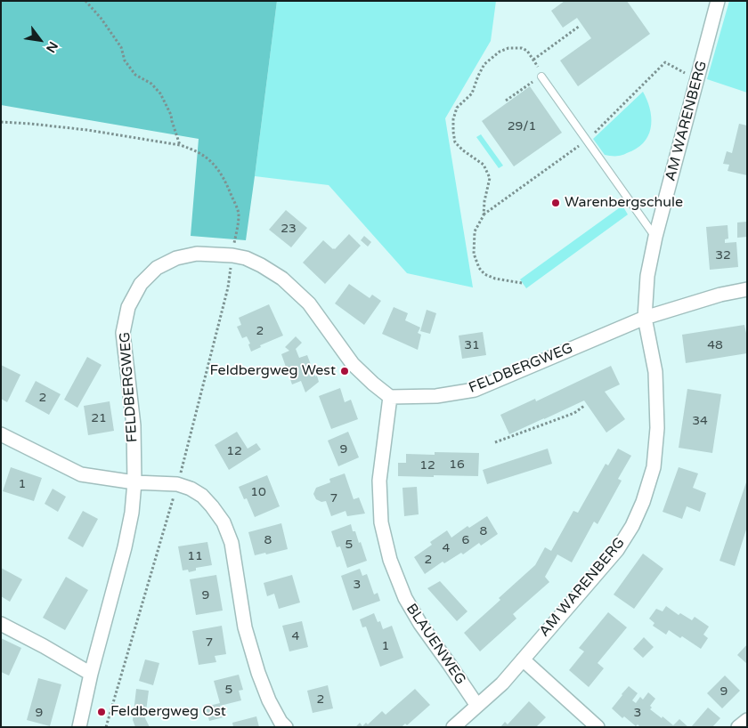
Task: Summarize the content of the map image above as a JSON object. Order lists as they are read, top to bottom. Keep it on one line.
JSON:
{"streets":{"street":["AM WARENBERG","FELDBERGWEG","BLAUENWEG"]},"crossings":[["AM WARENBERG","FELDBERGWEG"],["AM WARENBERG","BLAUENWEG"],["FELDBERGWEG","BLAUENWEG"]],"places":["Warenbergschule","Feldbergweg West","Feldbergweg Ost"],"house_numbers":["29/1","23","32","2","31","48","2","21","34","9","12","16","12","1","10","7","8","8","6","5","4","11","2","3","9","4","7","1","5","9","2","9","3"],"north":"bottom right"}
